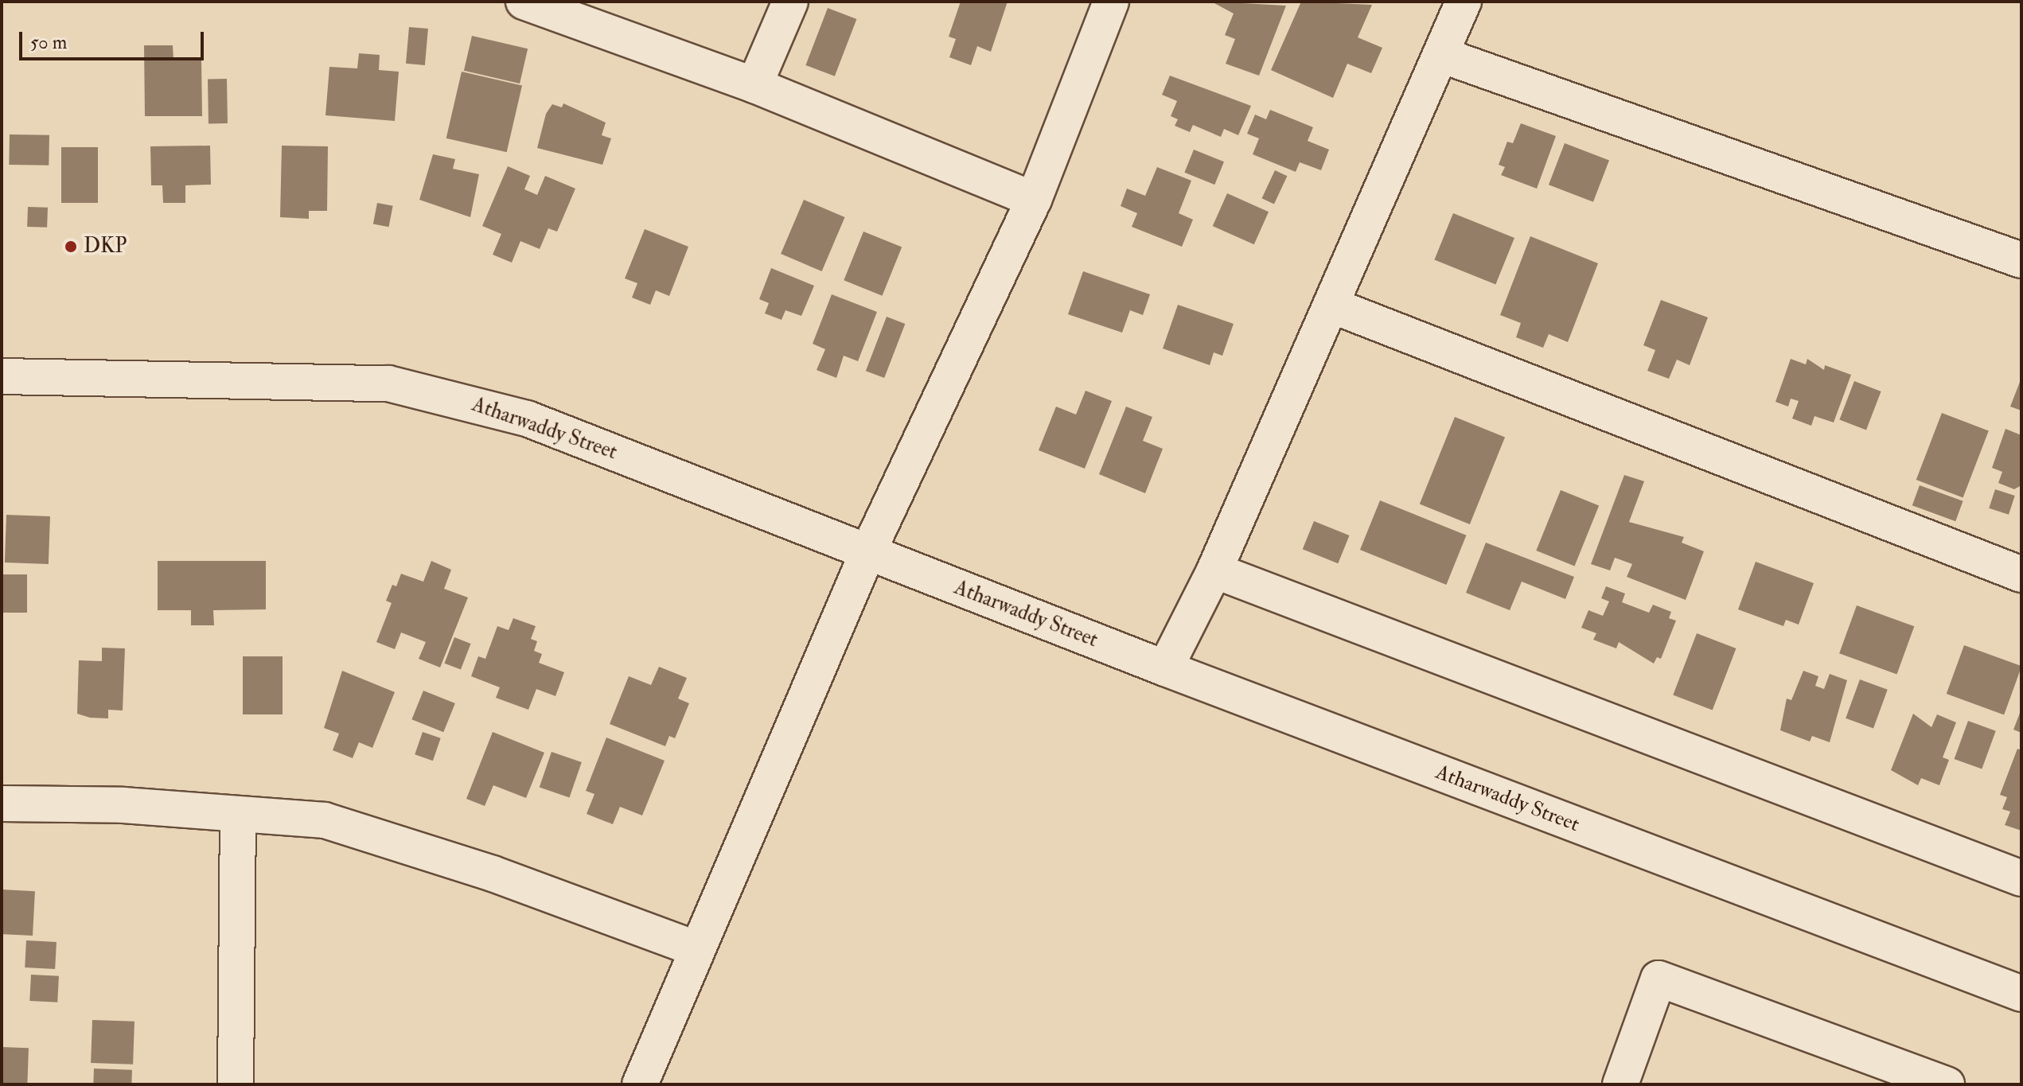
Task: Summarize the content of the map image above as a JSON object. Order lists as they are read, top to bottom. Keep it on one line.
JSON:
{"streets":{"street":["Atharwaddy Street"]},"places":["DKP"],"scale_bar":"50 m"}
